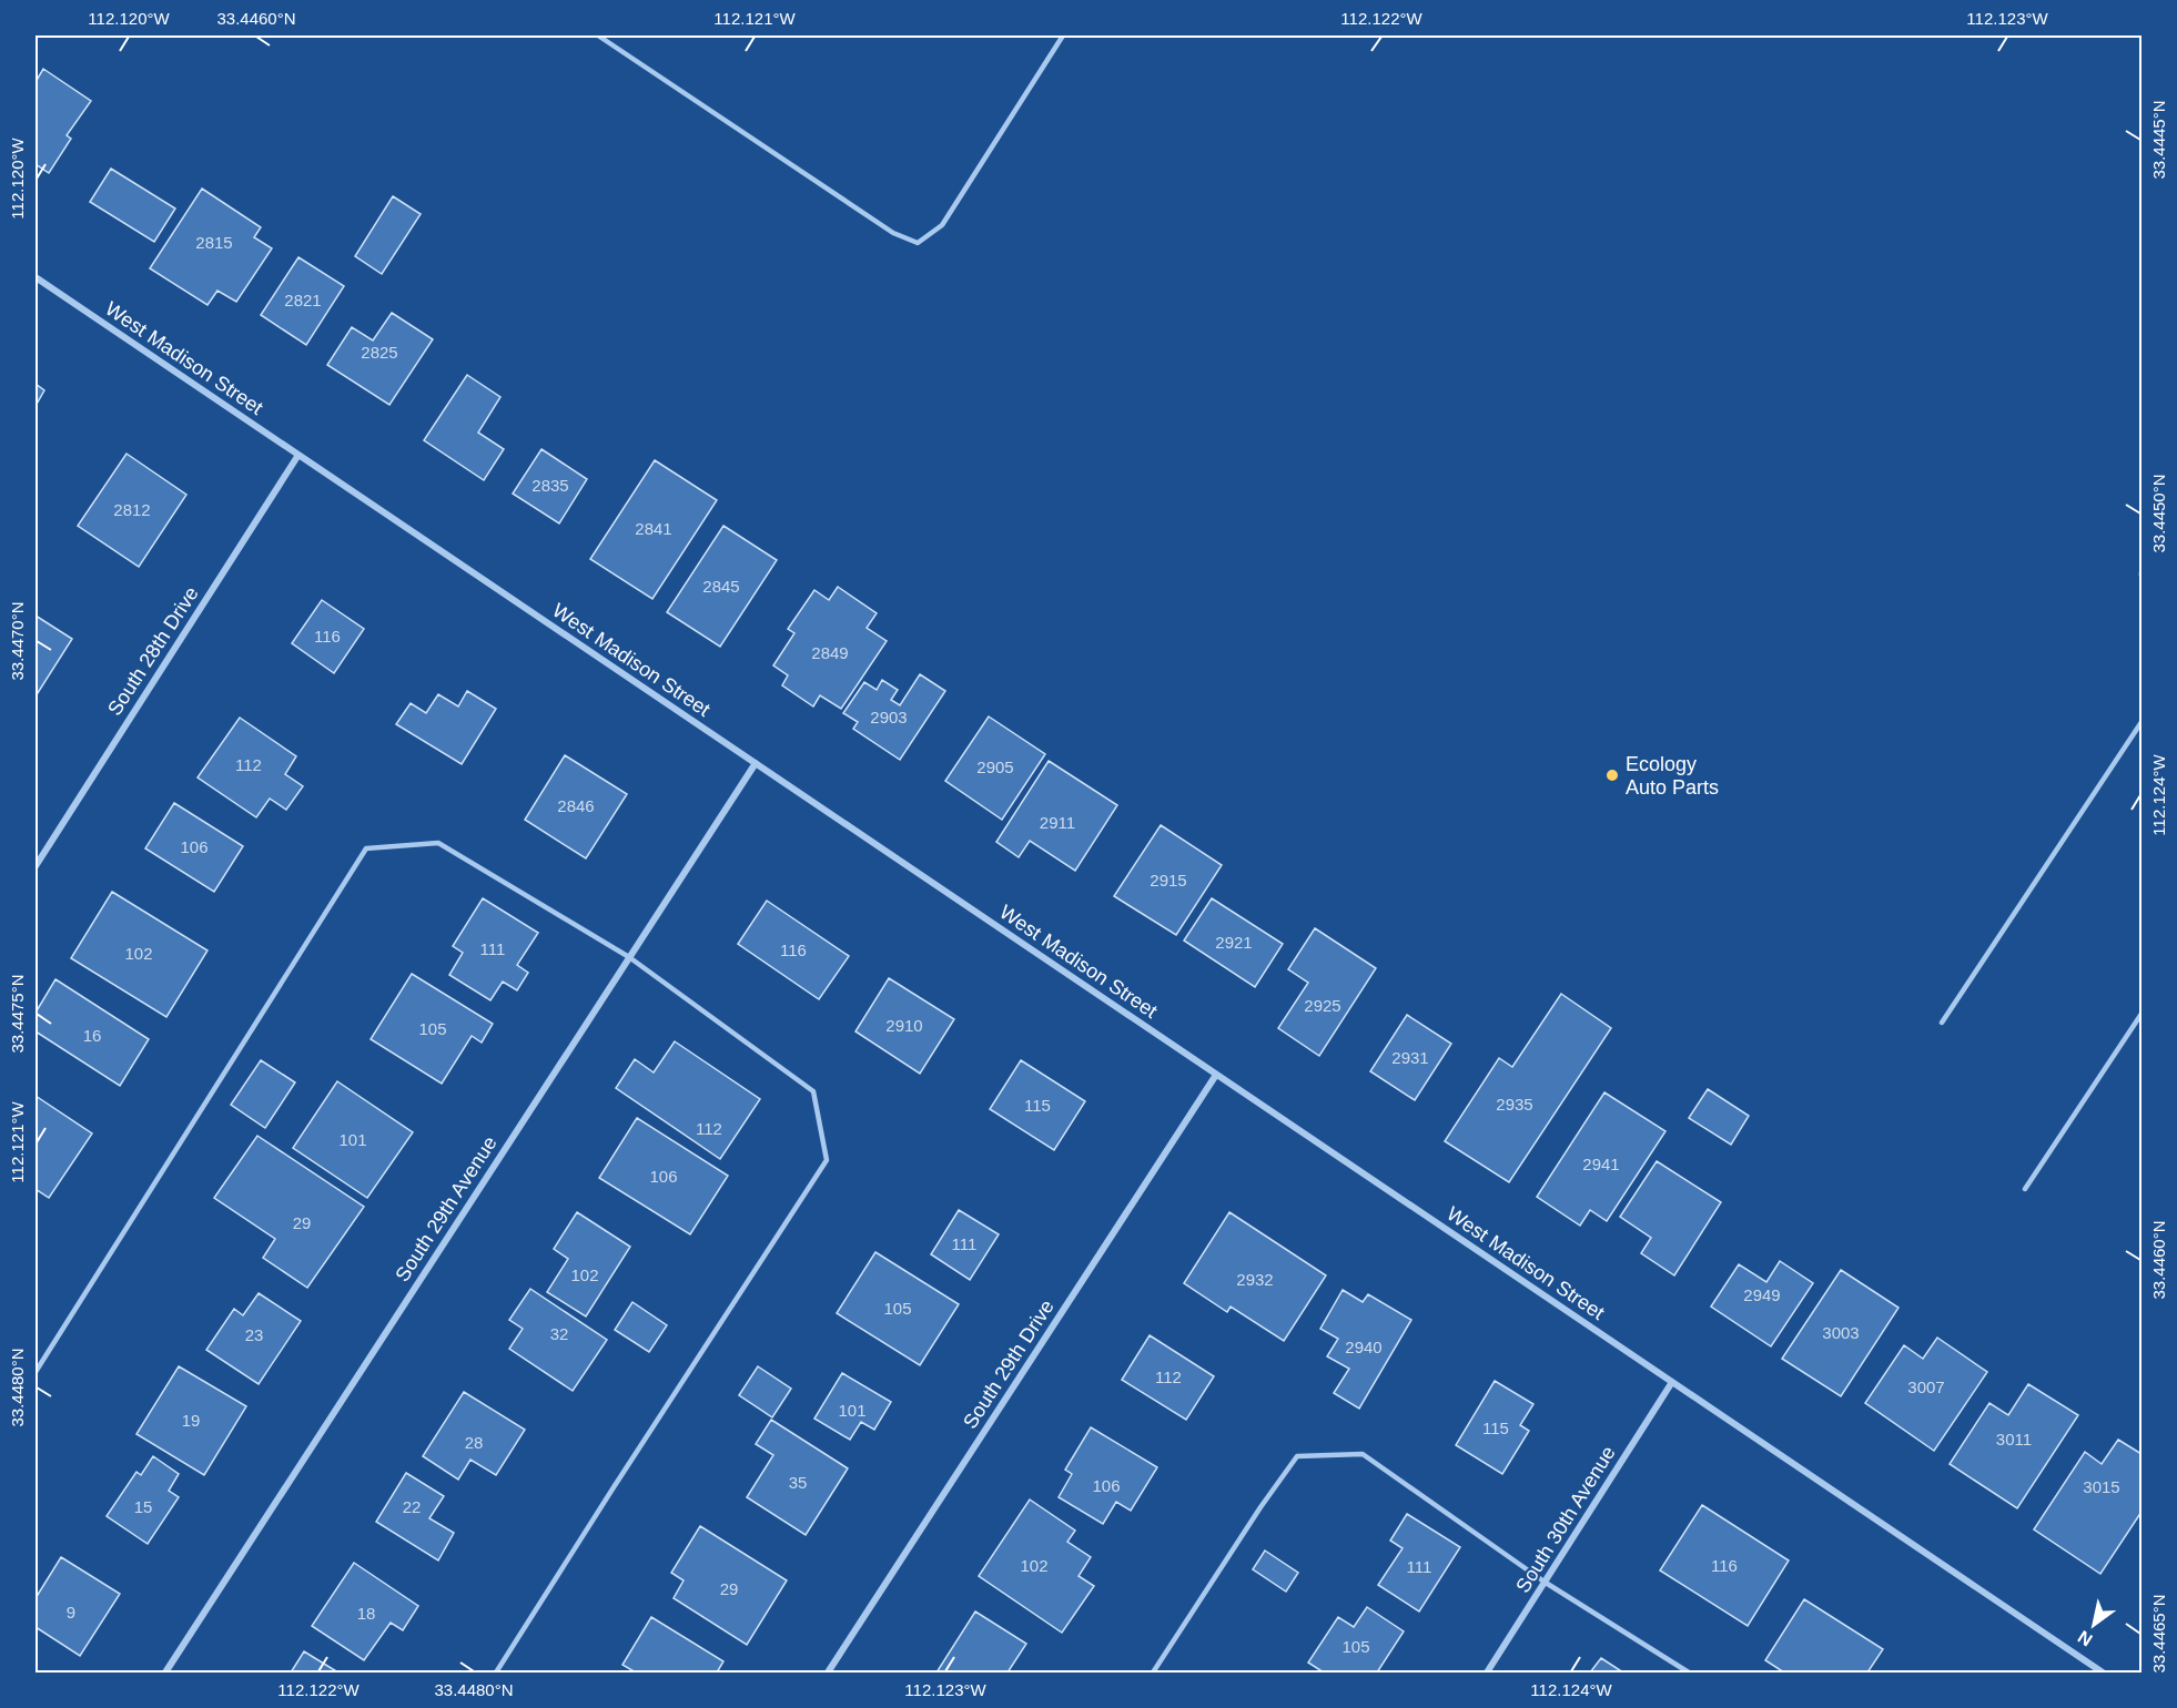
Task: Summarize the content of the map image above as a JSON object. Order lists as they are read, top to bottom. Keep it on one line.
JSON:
{"streets":{"street":["West Madison Street","South 28th Drive","South 29th Avenue","South 29th Drive","South 30th Avenue"]},"crossings":[["West Madison Street","South 28th Drive"],["West Madison Street","South 29th Avenue"],["West Madison Street","South 29th Drive"],["West Madison Street","South 30th Avenue"]],"places":["Ecology Auto Parts"],"house_numbers":["2815","2821","2825","2835","2812","2841","2845","116","2849","2903","112","2905","2846","2911","106","2915","2921","111","116","102","2925","2910","105","16","2931","2935","115","112","101","2941","106","29","111","102","2932","2949","105","3003","32","23","2940","112","3007","101","19","115","3011","28","35","106","3015","15","22","102","116","111","29","9","18","105"],"north":"bottom left","coordinates":["112.120°W","33.4460°N","112.121°W","112.122°W","112.123°W","33.4445°N","33.4450°N","33.4470°N","112.124°W","33.4475°N","33.4480°N","33.4465°N"]}
